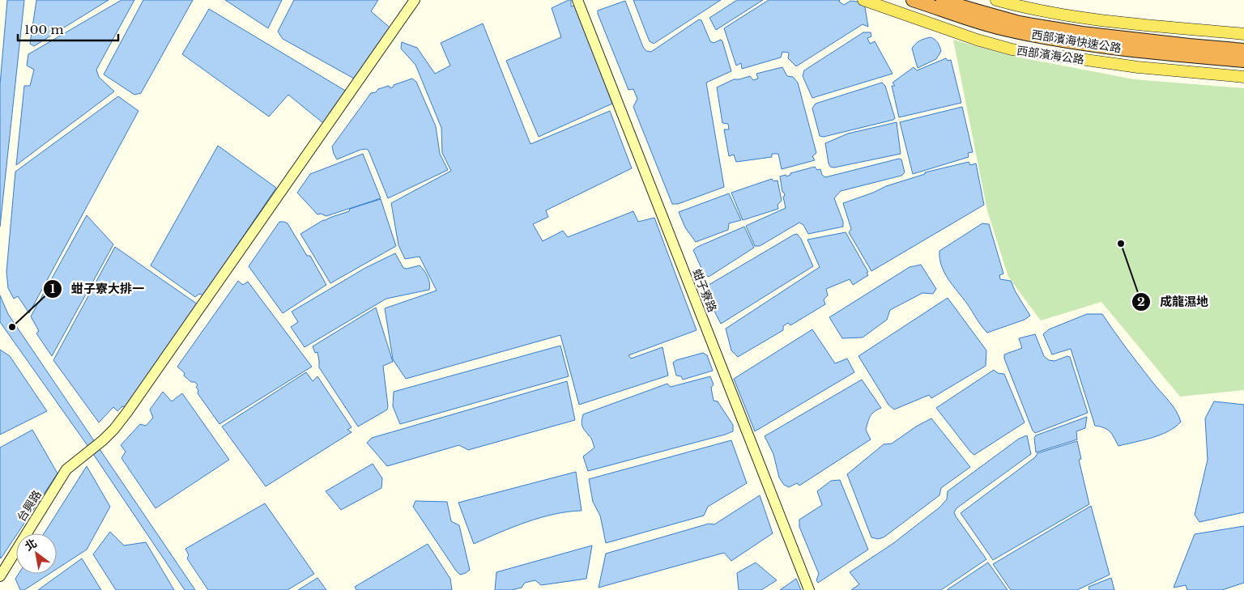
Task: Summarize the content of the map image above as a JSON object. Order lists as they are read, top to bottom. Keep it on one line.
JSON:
{"streets":{"highway":["西部濱海快速公路"],"main road":["西部濱海公路"],"street":["蚶子寮路","台興路"]},"places":["成龍濕地","蚶子寮大排一"],"scale_bar":"100 m","north":"top left"}
